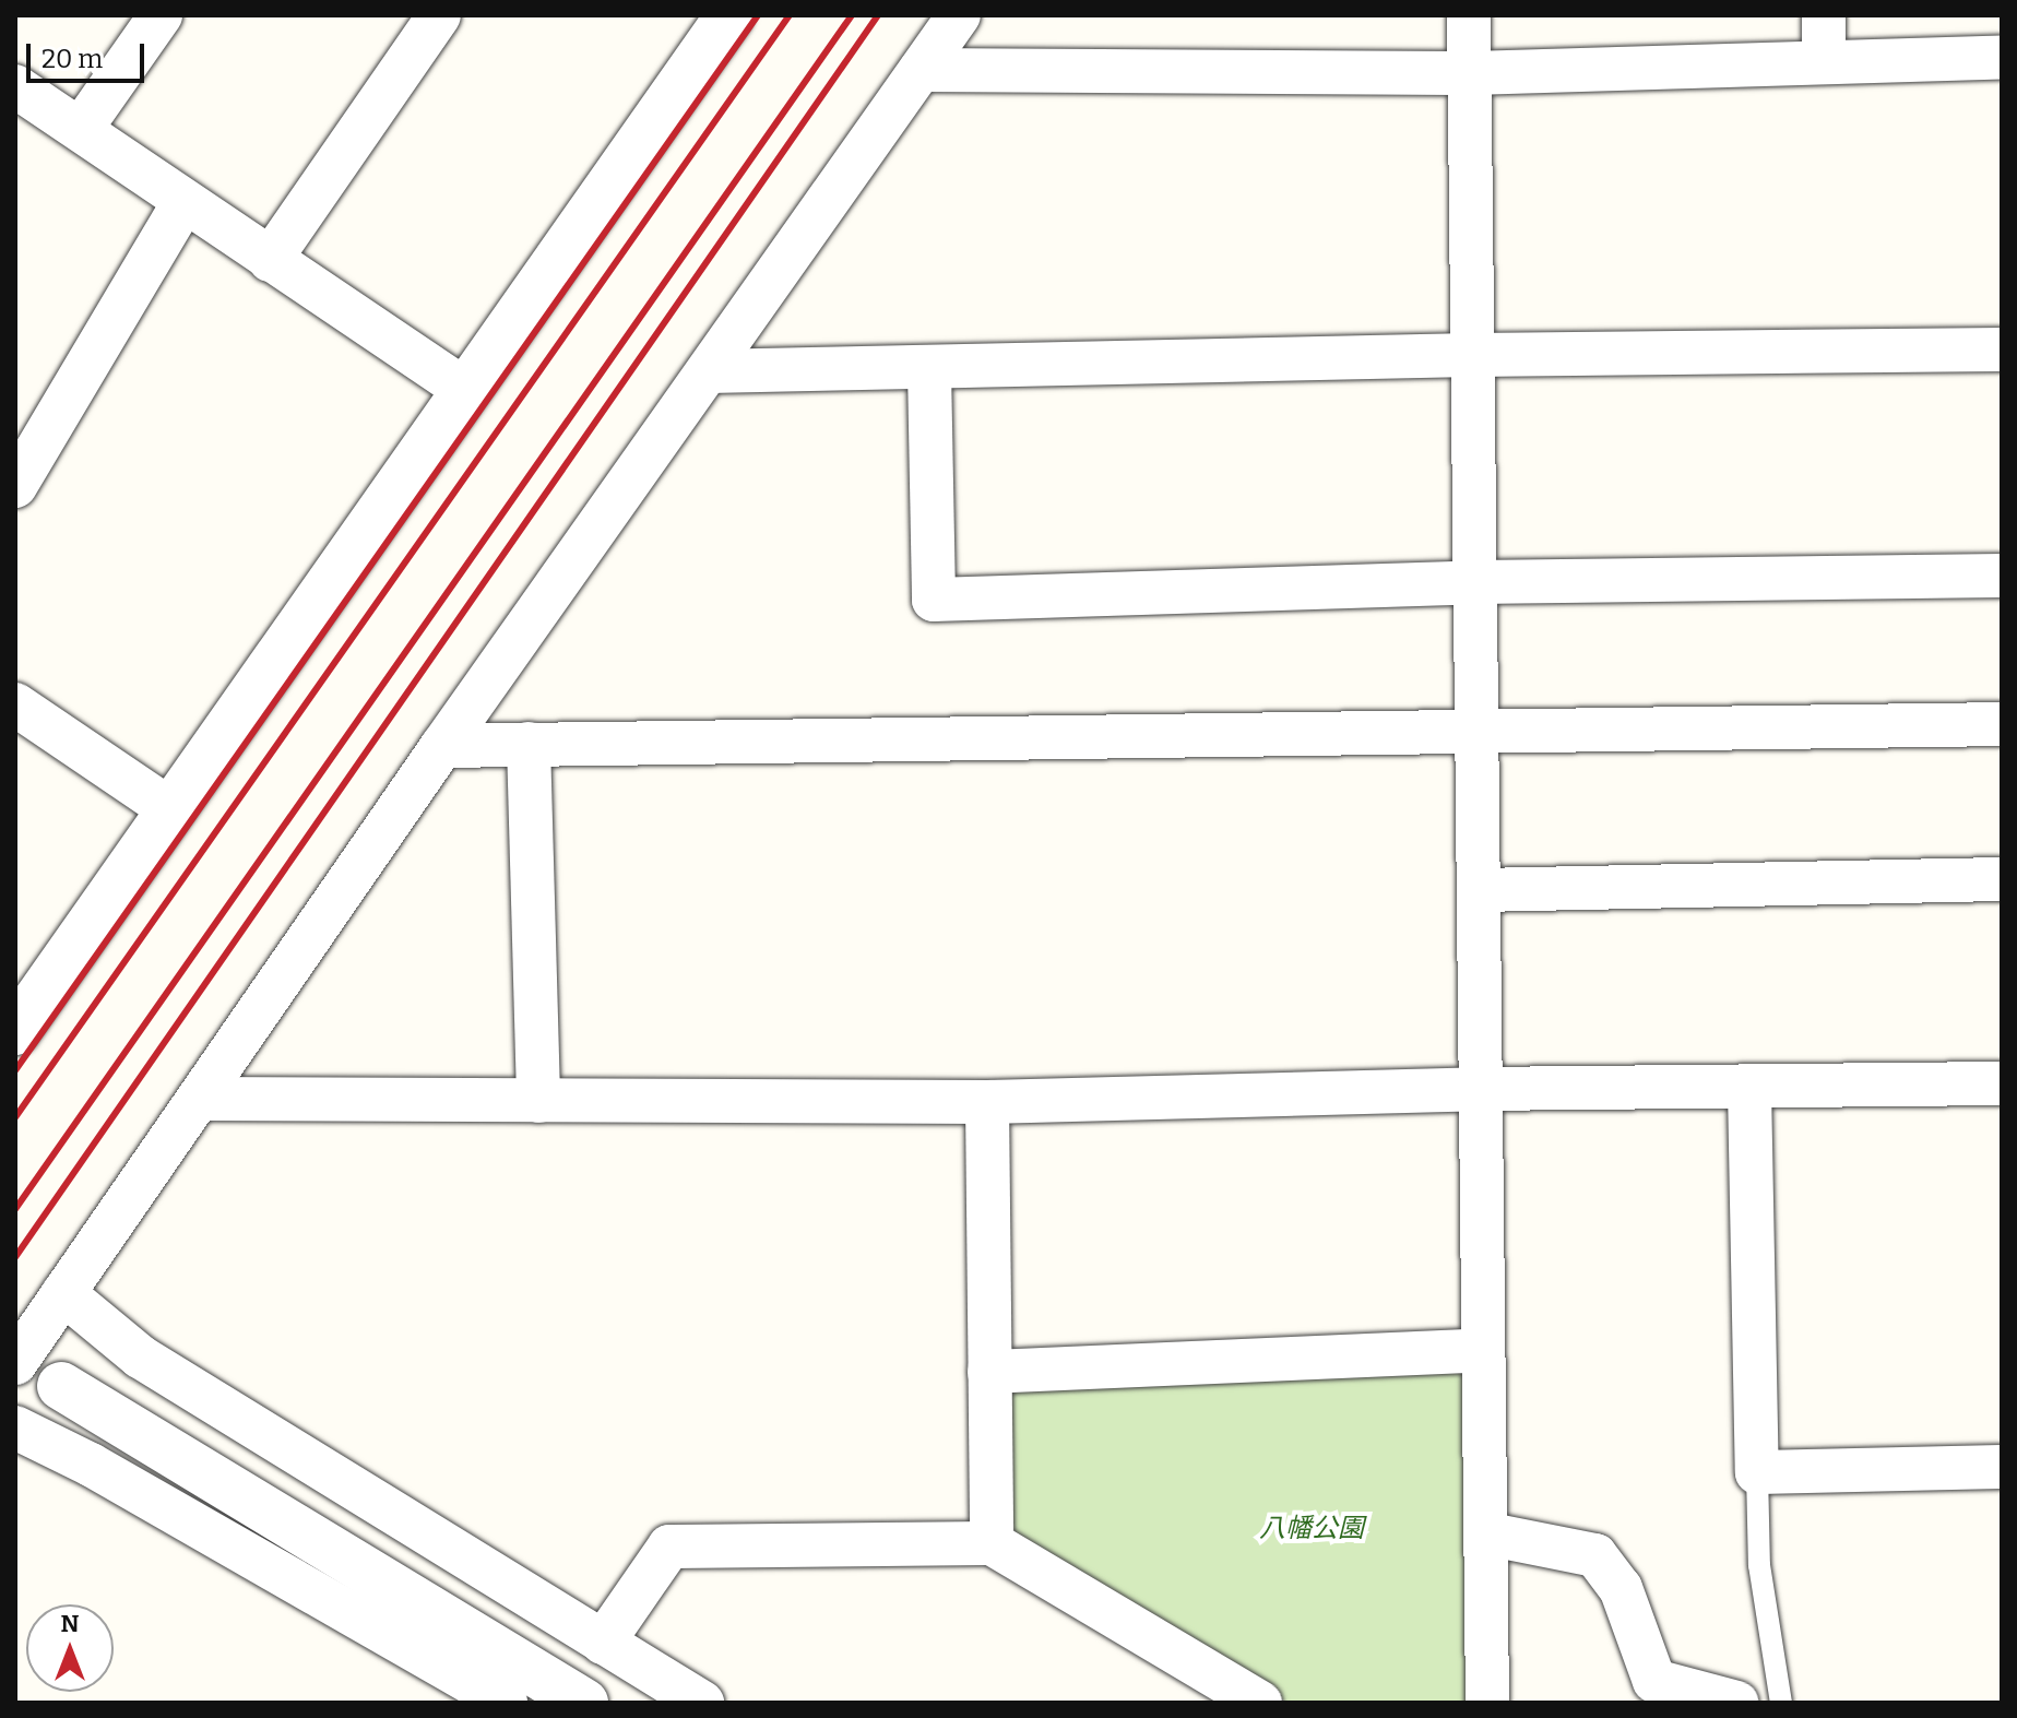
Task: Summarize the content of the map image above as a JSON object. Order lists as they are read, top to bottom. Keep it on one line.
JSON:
{"parks":["八幡公園"],"scale_bar":"20 m","north":"top"}
